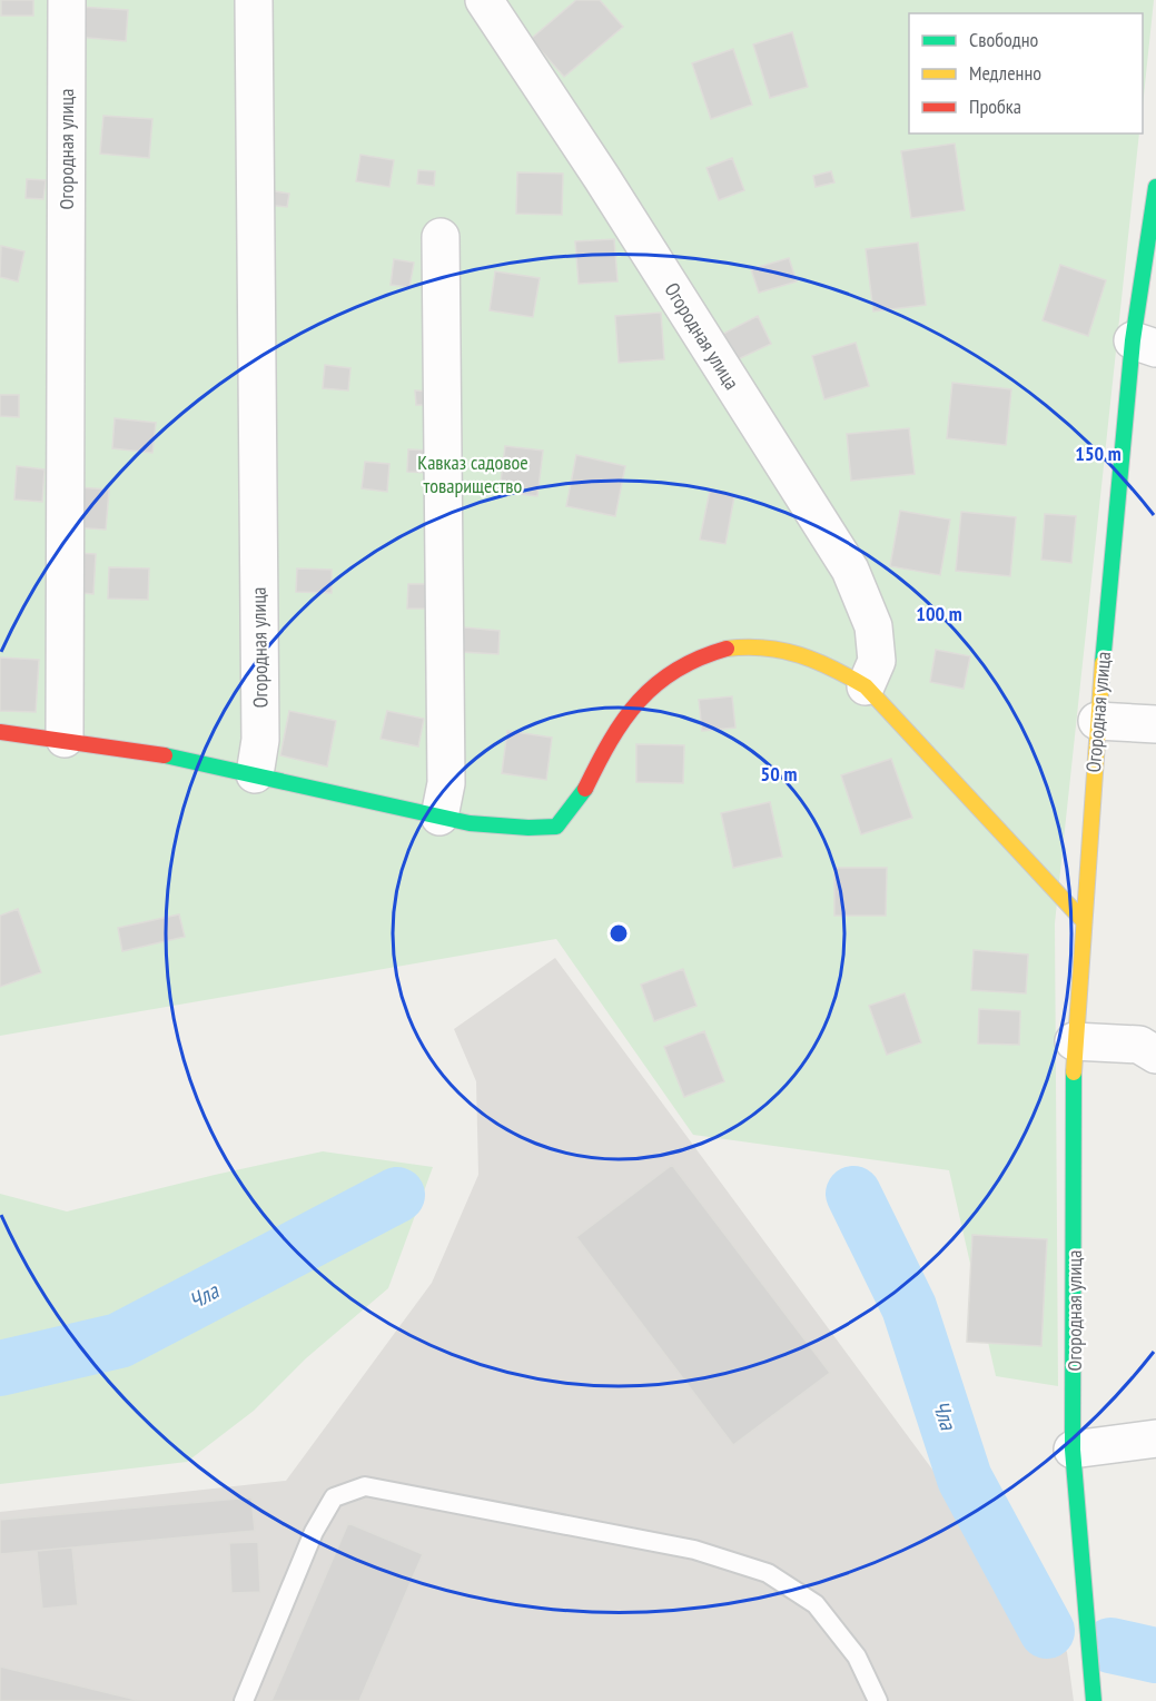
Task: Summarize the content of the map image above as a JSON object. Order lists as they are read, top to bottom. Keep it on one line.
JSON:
{"streets":{"street":["Огородная улица"]},"water":["Чла"],"parks":["Кавказ садовое товарищество"],"legend":["Свободно","Медленно","Пробка"],"rings":["150 m","100 m","50 m"]}
